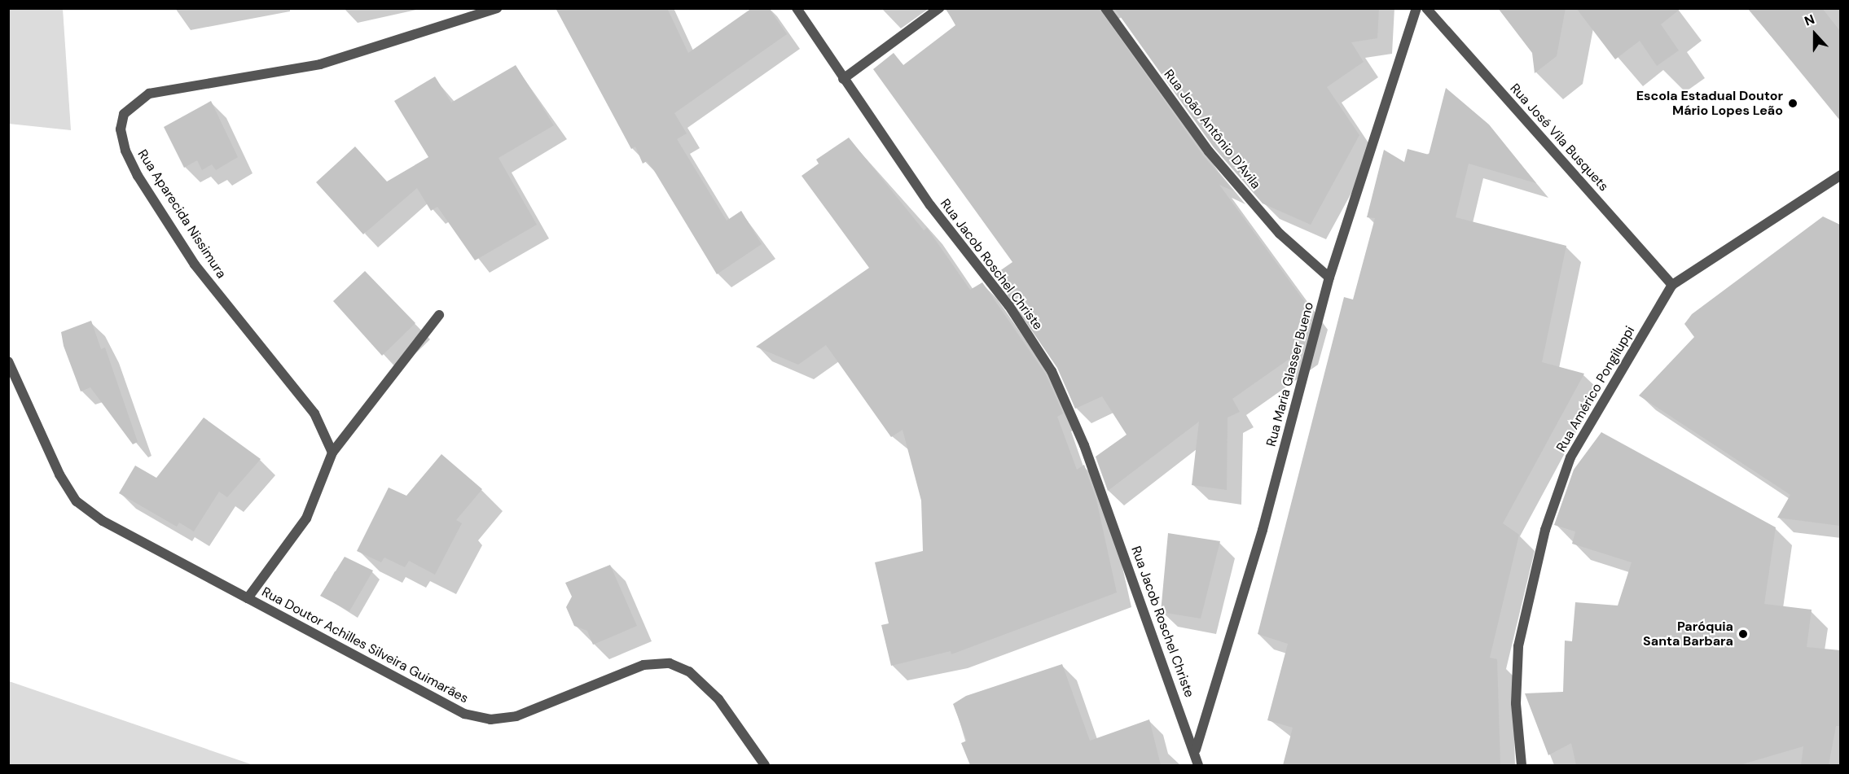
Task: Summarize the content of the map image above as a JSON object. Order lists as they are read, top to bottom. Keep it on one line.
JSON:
{"streets":{"street":["Rua João Antônio D'Avila","Rua José Vila Busquets","Rua Aparecida Nissimura","Rua Jacob Roschel Christe","Rua Maria Glasser Bueno","Rua Américo Pongiluppi","Rua Doutor Achilles Silveira Guimarães"]},"crossings":[["Rua João Antônio D'Avila","Rua Maria Glasser Bueno"],["Rua José Vila Busquets","Rua Américo Pongiluppi"],["Rua Jacob Roschel Christe","Rua Maria Glasser Bueno"]],"places":["Escola Estadual Doutor Mário Lopes Leão","Paróquia Santa Barbara"],"north":"top"}
